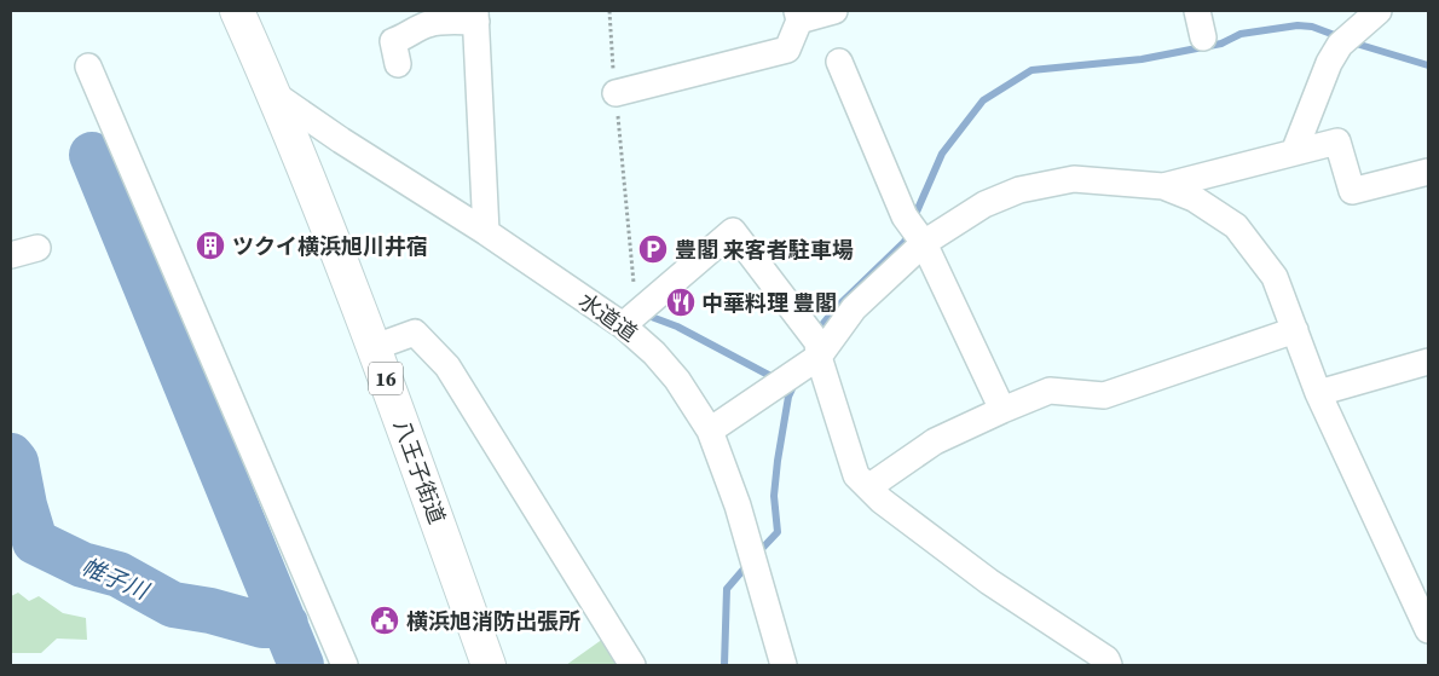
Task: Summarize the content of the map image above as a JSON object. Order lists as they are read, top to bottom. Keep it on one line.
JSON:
{"streets":{"highway":["16","八王子街道"],"street":["水道道"]},"crossings":[["水道道","八王子街道"]],"water":["帷子川"],"places":{"building":["ツクイ横浜旭川井宿"],"parking":["豊閣 来客者駐車場"],"restaurant":["中華料理 豊閣"],"public building":["横浜旭消防出張所"]}}
